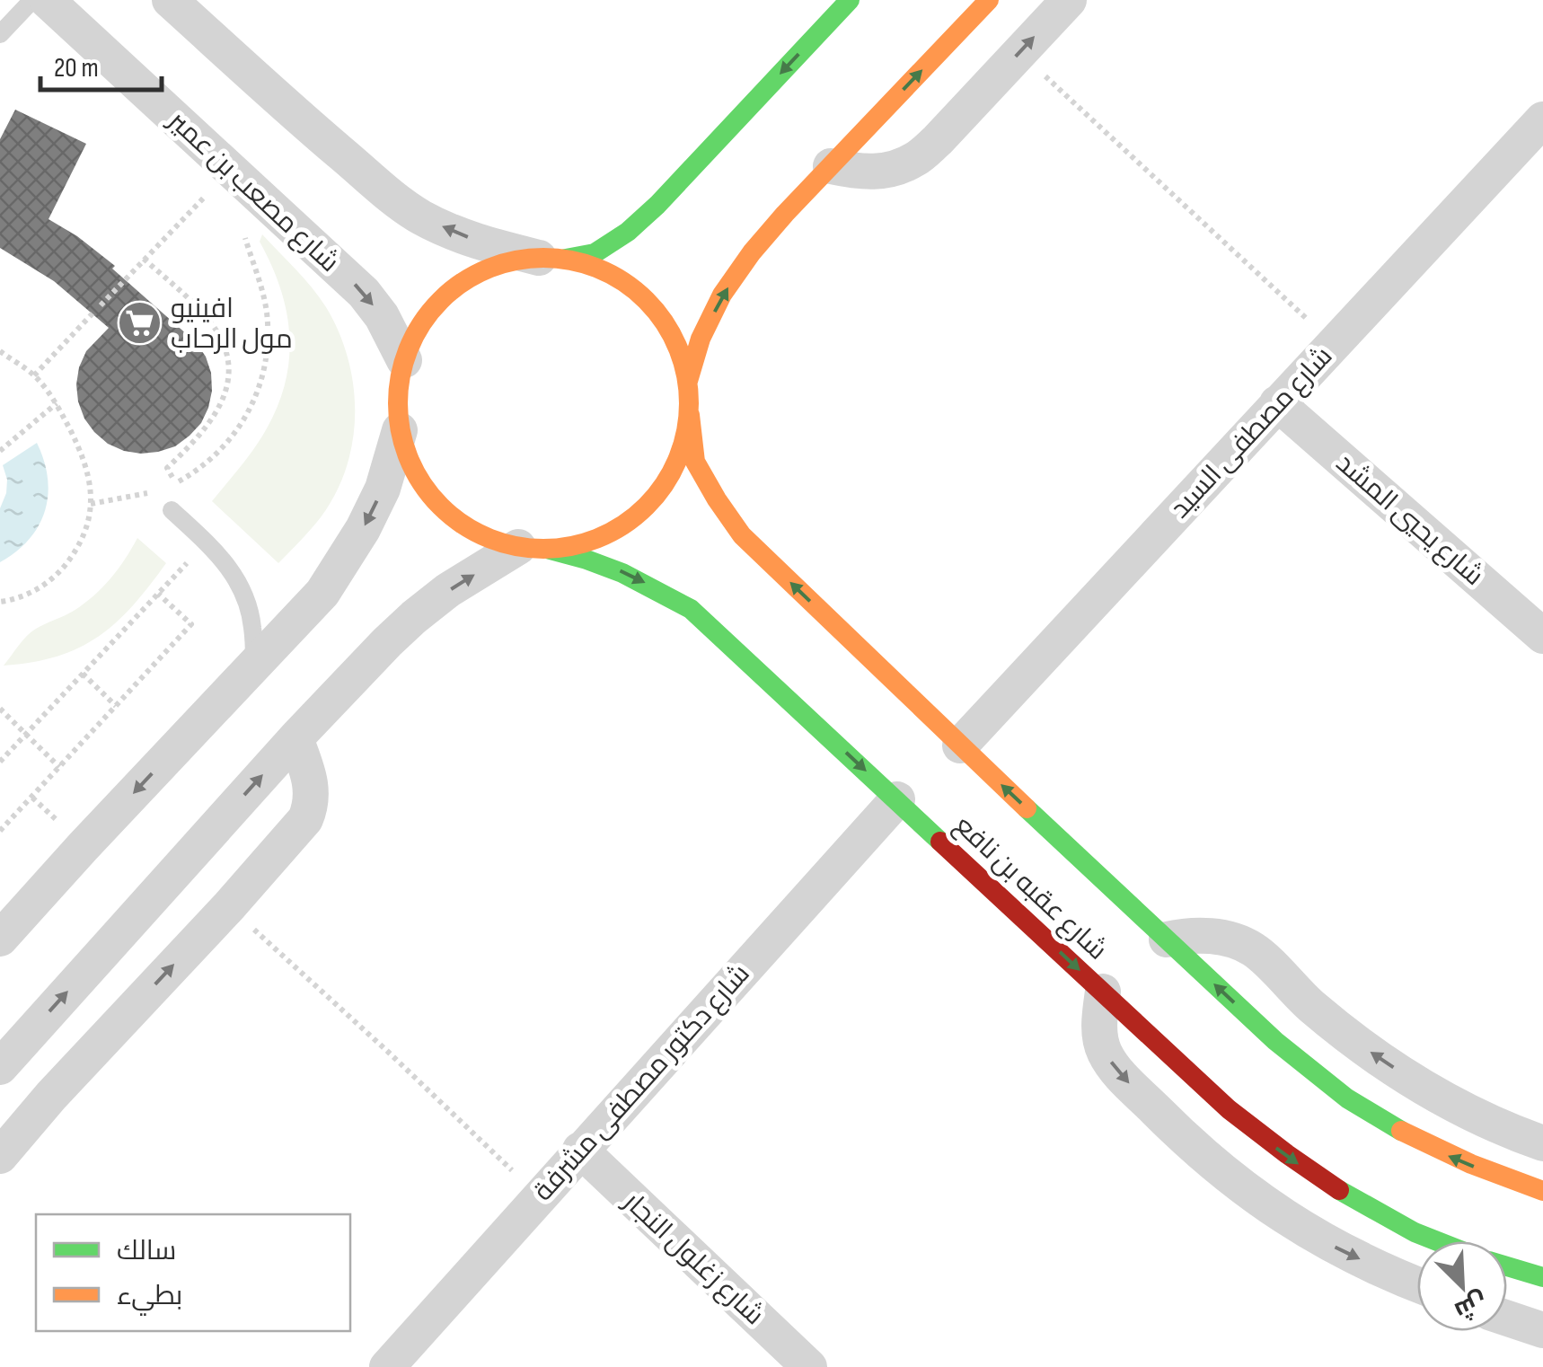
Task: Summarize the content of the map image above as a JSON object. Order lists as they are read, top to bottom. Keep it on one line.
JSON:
{"streets":{"street":["شارع مصعب بن عمير","شارع مصطفى السيد","شارع يحيي المشد","شارع عقبه بن نافع","شارع دكتور مصطفى مشرفة","شارع زغلول النجار"]},"crossings":[["شارع مصعب بن عمير","شارع عقبه بن نافع"],["شارع مصطفى السيد","شارع يحيي المشد"],["شارع مصطفى السيد","شارع عقبه بن نافع"],["شارع عقبه بن نافع","شارع دكتور مصطفى مشرفة"],["شارع دكتور مصطفى مشرفة","شارع زغلول النجار"]],"places":{"supermarket":["افينيو مول الرحاب"]},"legend":["سالك","بطيء"],"scale_bar":"20 m","north":"bottom right"}
